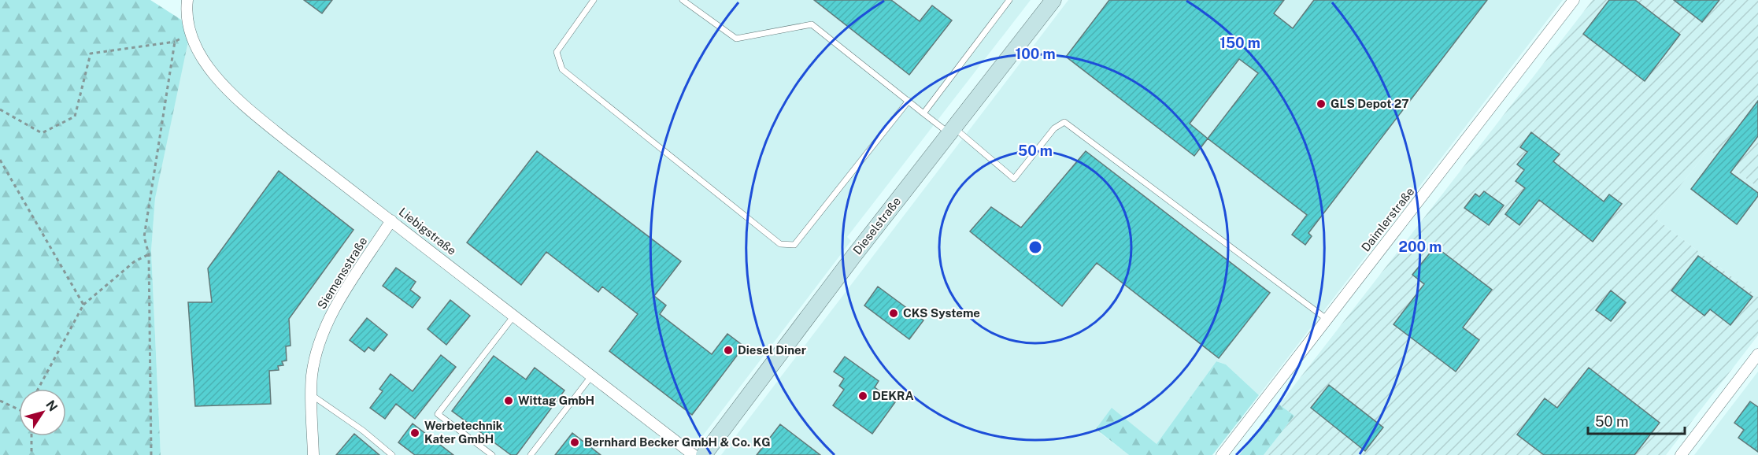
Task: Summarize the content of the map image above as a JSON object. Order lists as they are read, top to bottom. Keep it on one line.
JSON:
{"streets":{"street":["Daimlerstraße","Dieselstraße","Liebigstraße","Siemensstraße"]},"crossings":[["Liebigstraße","Siemensstraße"]],"places":["GLS Depot 27","CKS Systeme","Diesel Diner","DEKRA","Wittag GmbH","Werbetechnik Kater GmbH","Bernhard Becker GmbH & Co. KG"],"scale_bar":"50 m","north":"top right","rings":["150 m","100 m","50 m","200 m"]}
